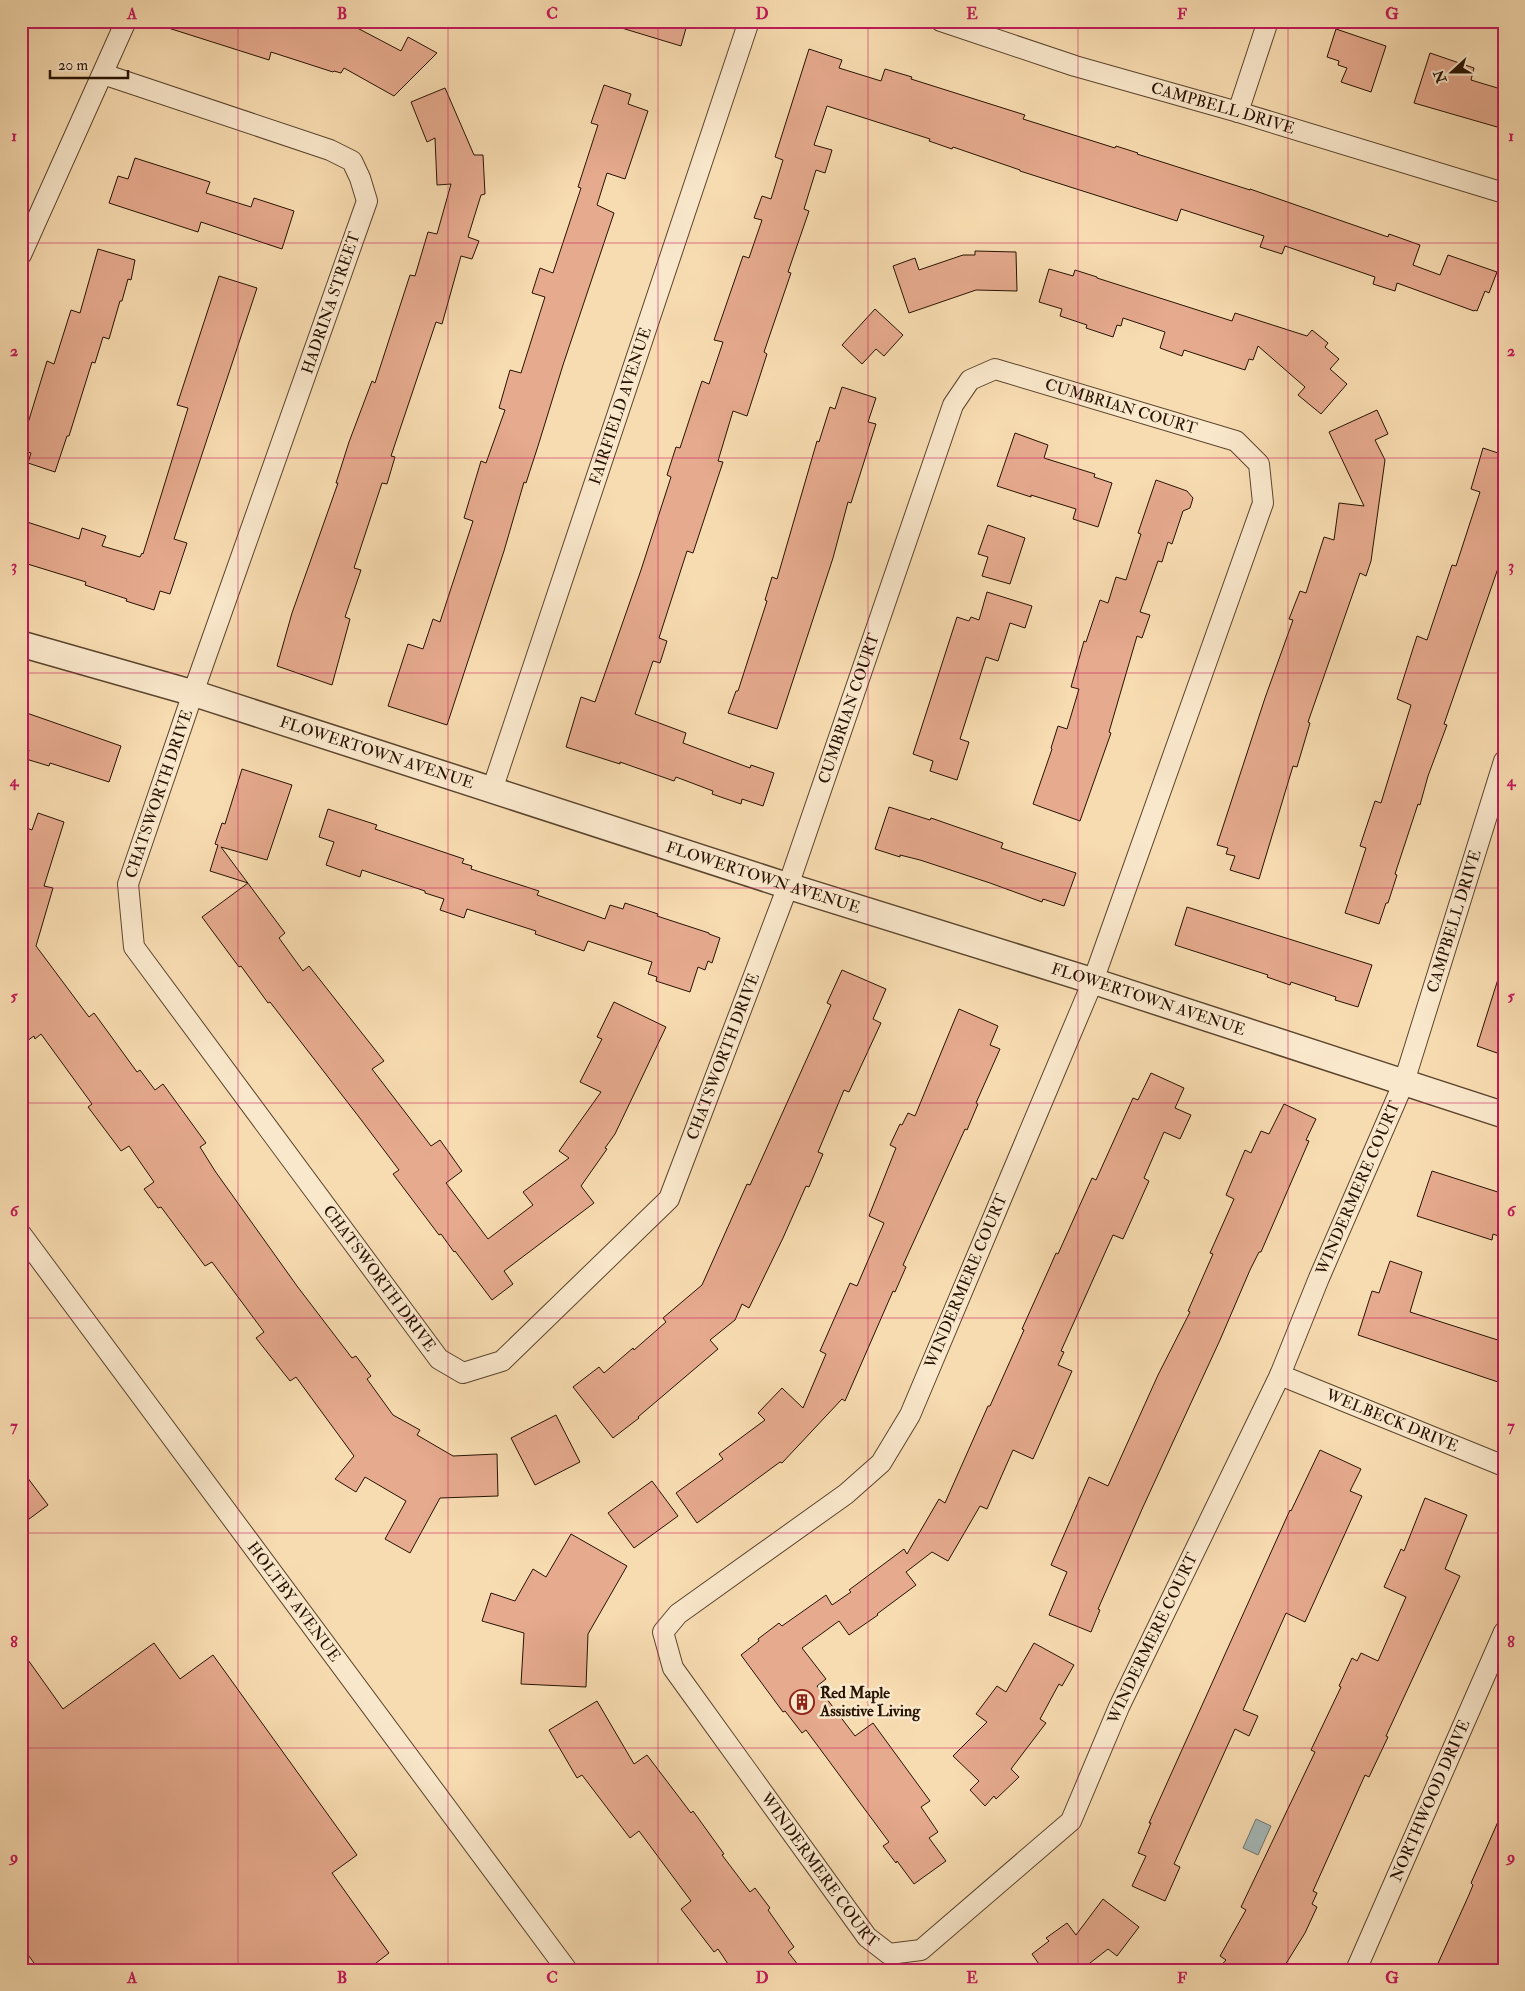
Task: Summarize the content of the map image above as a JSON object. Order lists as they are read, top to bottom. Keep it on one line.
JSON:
{"streets":{"street":["CAMPBELL DRIVE","HADRINA STREET","FAIRFIELD AVENUE","CUMBRIAN COURT","FLOWERTOWN AVENUE","CHATSWORTH DRIVE","WINDERMERE COURT","WELBECK DRIVE","HOLTBY AVENUE","NORTHWOOD DRIVE"]},"crossings":[["CAMPBELL DRIVE","FLOWERTOWN AVENUE"],["CAMPBELL DRIVE","WINDERMERE COURT"],["HADRINA STREET","FLOWERTOWN AVENUE"],["HADRINA STREET","CHATSWORTH DRIVE"],["FAIRFIELD AVENUE","FLOWERTOWN AVENUE"],["CUMBRIAN COURT","FLOWERTOWN AVENUE"],["CUMBRIAN COURT","CHATSWORTH DRIVE"],["CUMBRIAN COURT","WINDERMERE COURT"],["FLOWERTOWN AVENUE","CHATSWORTH DRIVE"],["FLOWERTOWN AVENUE","WINDERMERE COURT"],["WINDERMERE COURT","WELBECK DRIVE"]],"places":{"building":["Red Maple Assistive Living"]},"scale_bar":"20 m","north":"left","grid":{"columns":["A","B","C","D","E","F","G"],"rows":["1","2","3","4","5","6","7","8","9"]}}
